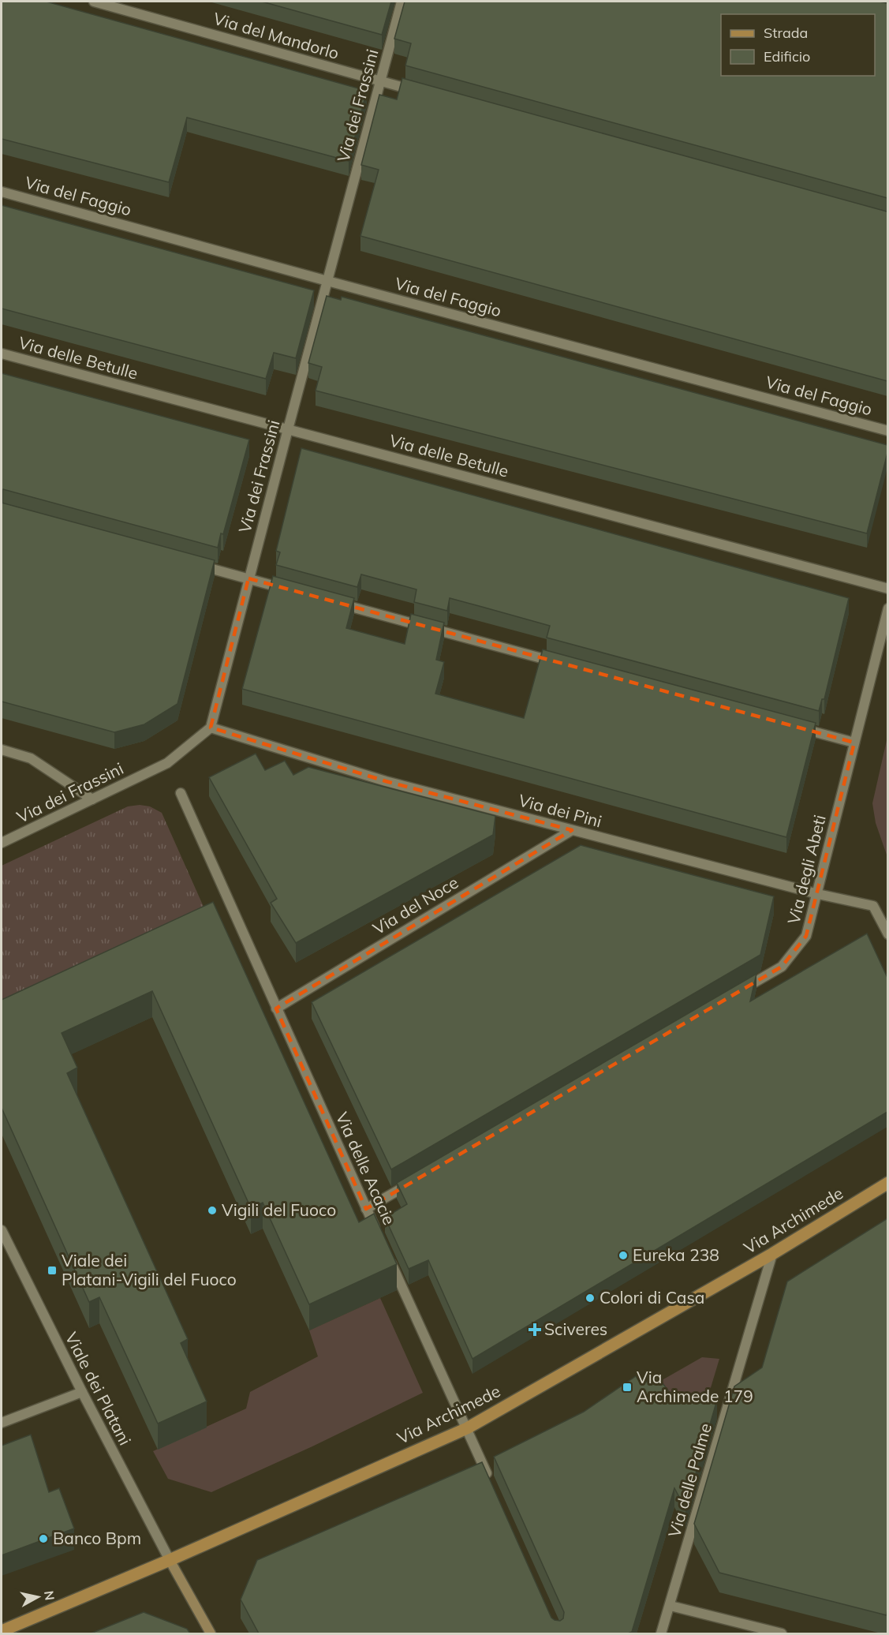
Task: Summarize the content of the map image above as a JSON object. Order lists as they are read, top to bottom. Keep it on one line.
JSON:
{"streets":{"main road":["Via Archimede"],"street":["Via del Mandorlo","Via dei Frassini","Via del Faggio","Via delle Betulle","Via dei Pini","Via degli Abeti","Via del Noce","Via delle Acacie","Viale dei Platani","Via delle Palme"]},"crossings":[["Via del Mandorlo","Via dei Frassini"],["Via dei Frassini","Via del Faggio"],["Via dei Frassini","Via delle Betulle"],["Via dei Frassini","Via dei Pini"],["Via dei Pini","Via degli Abeti"],["Via dei Pini","Via del Noce"],["Via del Noce","Via delle Acacie"],["Via delle Acacie","Via Archimede"],["Via Archimede","Viale dei Platani"],["Via Archimede","Via delle Palme"]],"places":{"other":["Vigili del Fuoco","Eureka 238","Colori di Casa","Banco Bpm"],"transit":["Viale dei Platani-Vigili del Fuoco","Via Archimede 179"],"health":["Sciveres"]},"legend":["Strada","Edificio"],"north":"right"}
